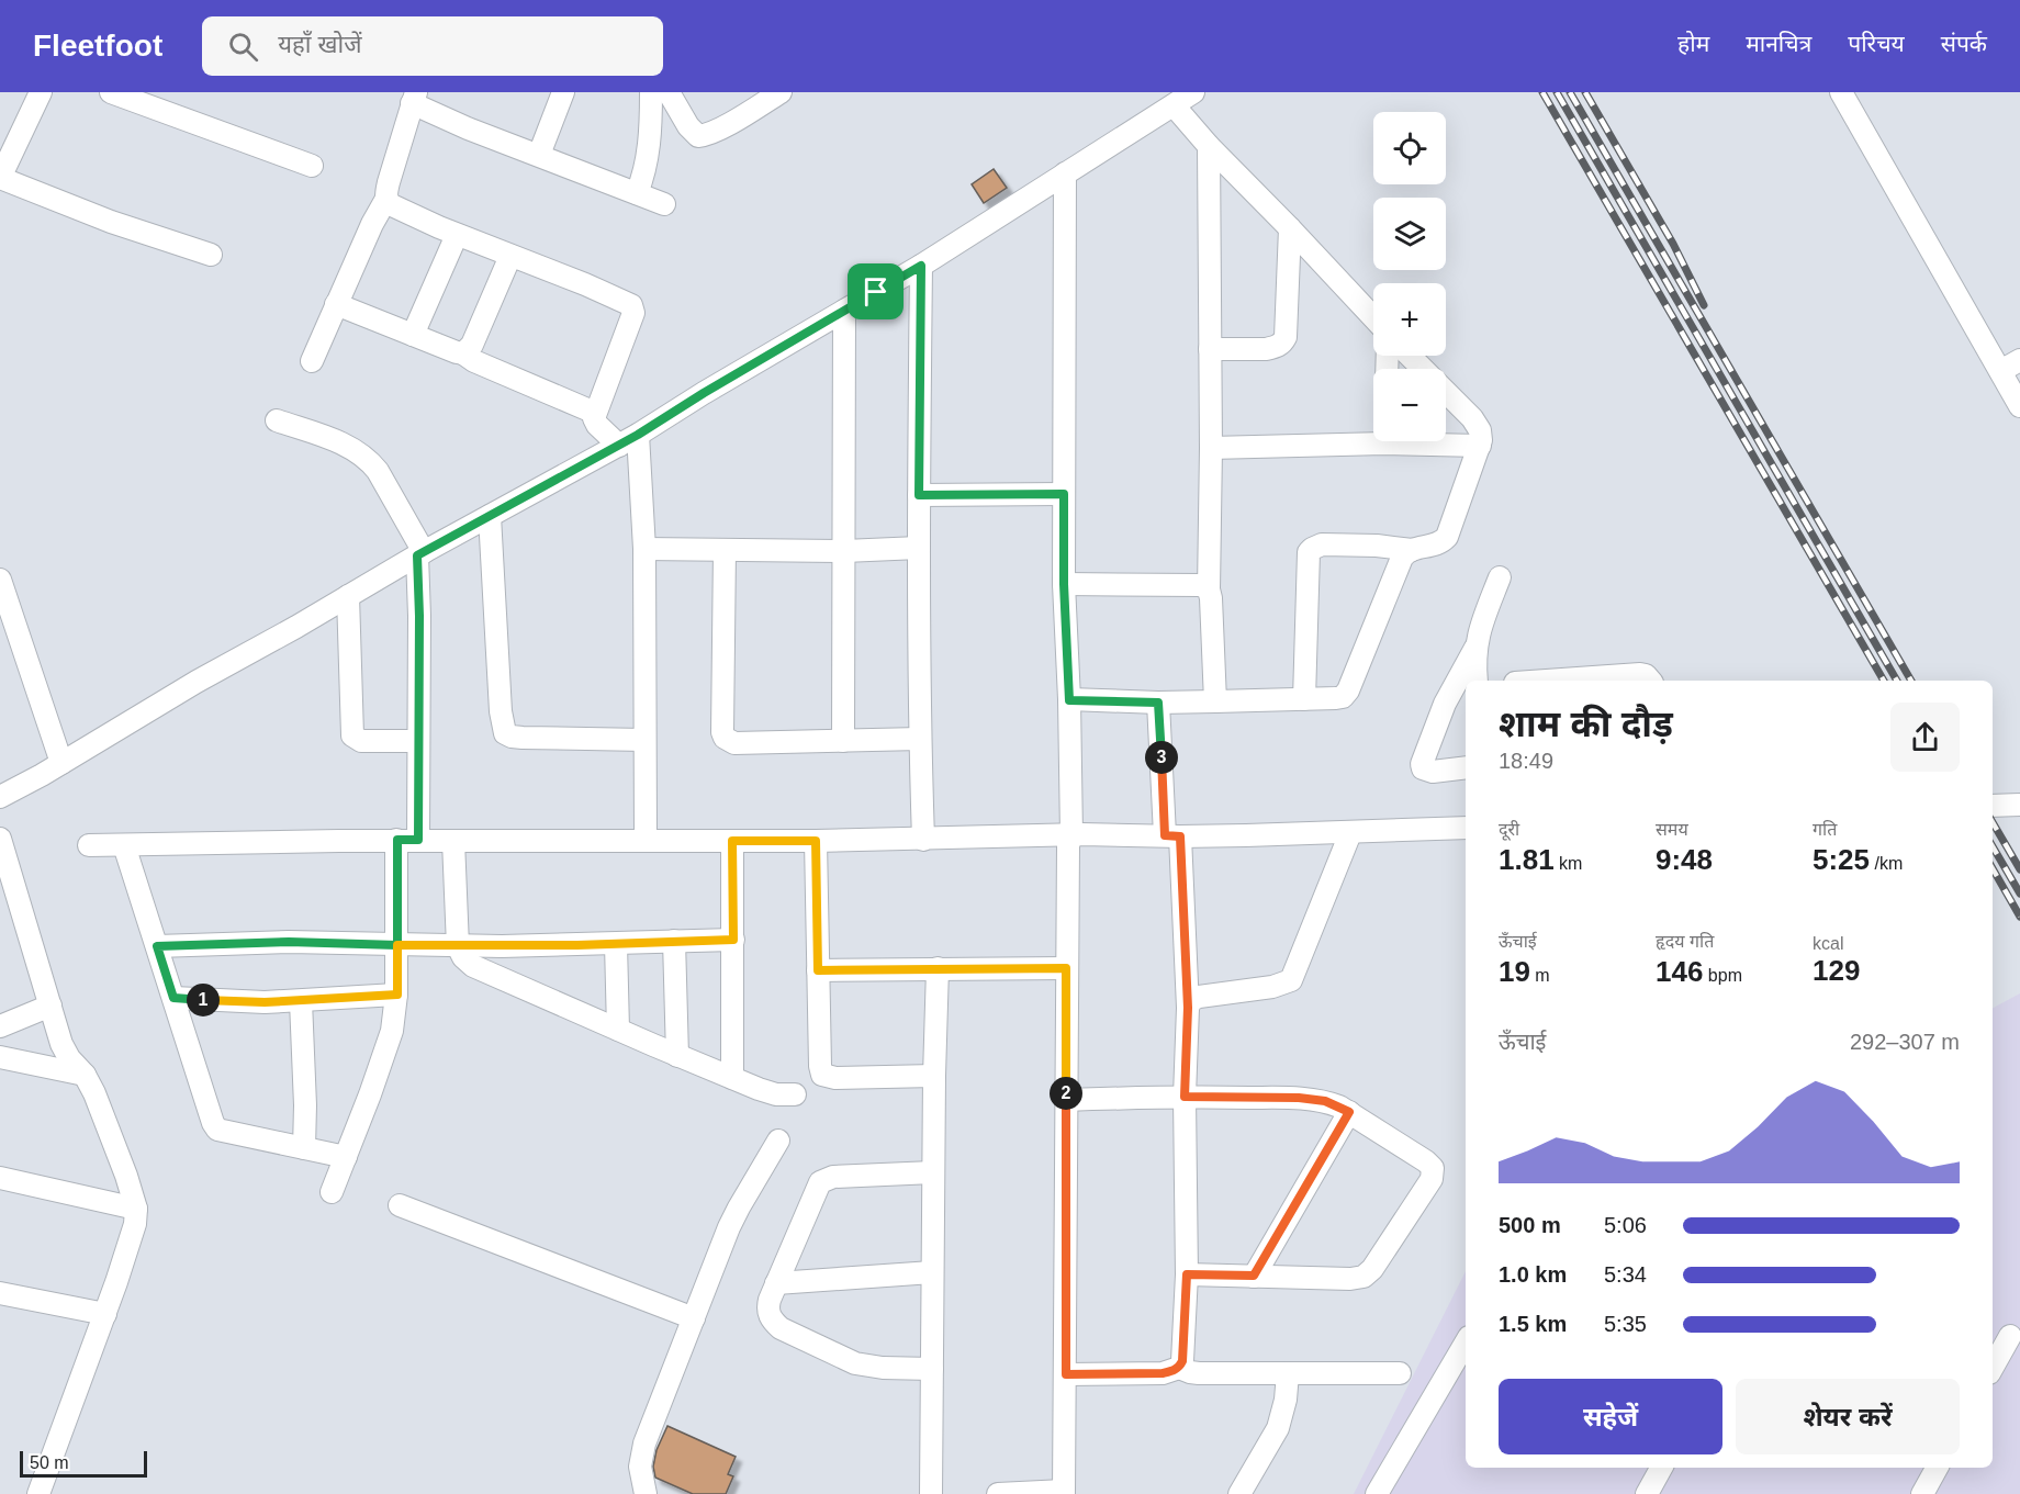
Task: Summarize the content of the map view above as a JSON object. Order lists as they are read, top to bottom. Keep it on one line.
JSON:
{"scale_bar":"50 m","page":{"header":"Fleetfoot","search":"यहाँ खोजें","nav":["होम","मानचित्र","परिचय","संपर्क"],"map_buttons":["+","−"],"heading":["शाम की दौड़","18:49"],"pins":["3","1","2"],"stats":[["दूरी","1.81 km"],["समय","9:48"],["गति","5:25 /km"],["ऊँचाई","19 m"],["हृदय गति","146 bpm"],["kcal","129"]],"chart":["ऊँचाई","292–307 m"],"list":[{"name":"500 m","note":"5:06"},{"name":"1.0 km","note":"5:34"},{"name":"1.5 km","note":"5:35"}],"buttons":["सहेजें","शेयर करें"],"scale":"50 m"}}
